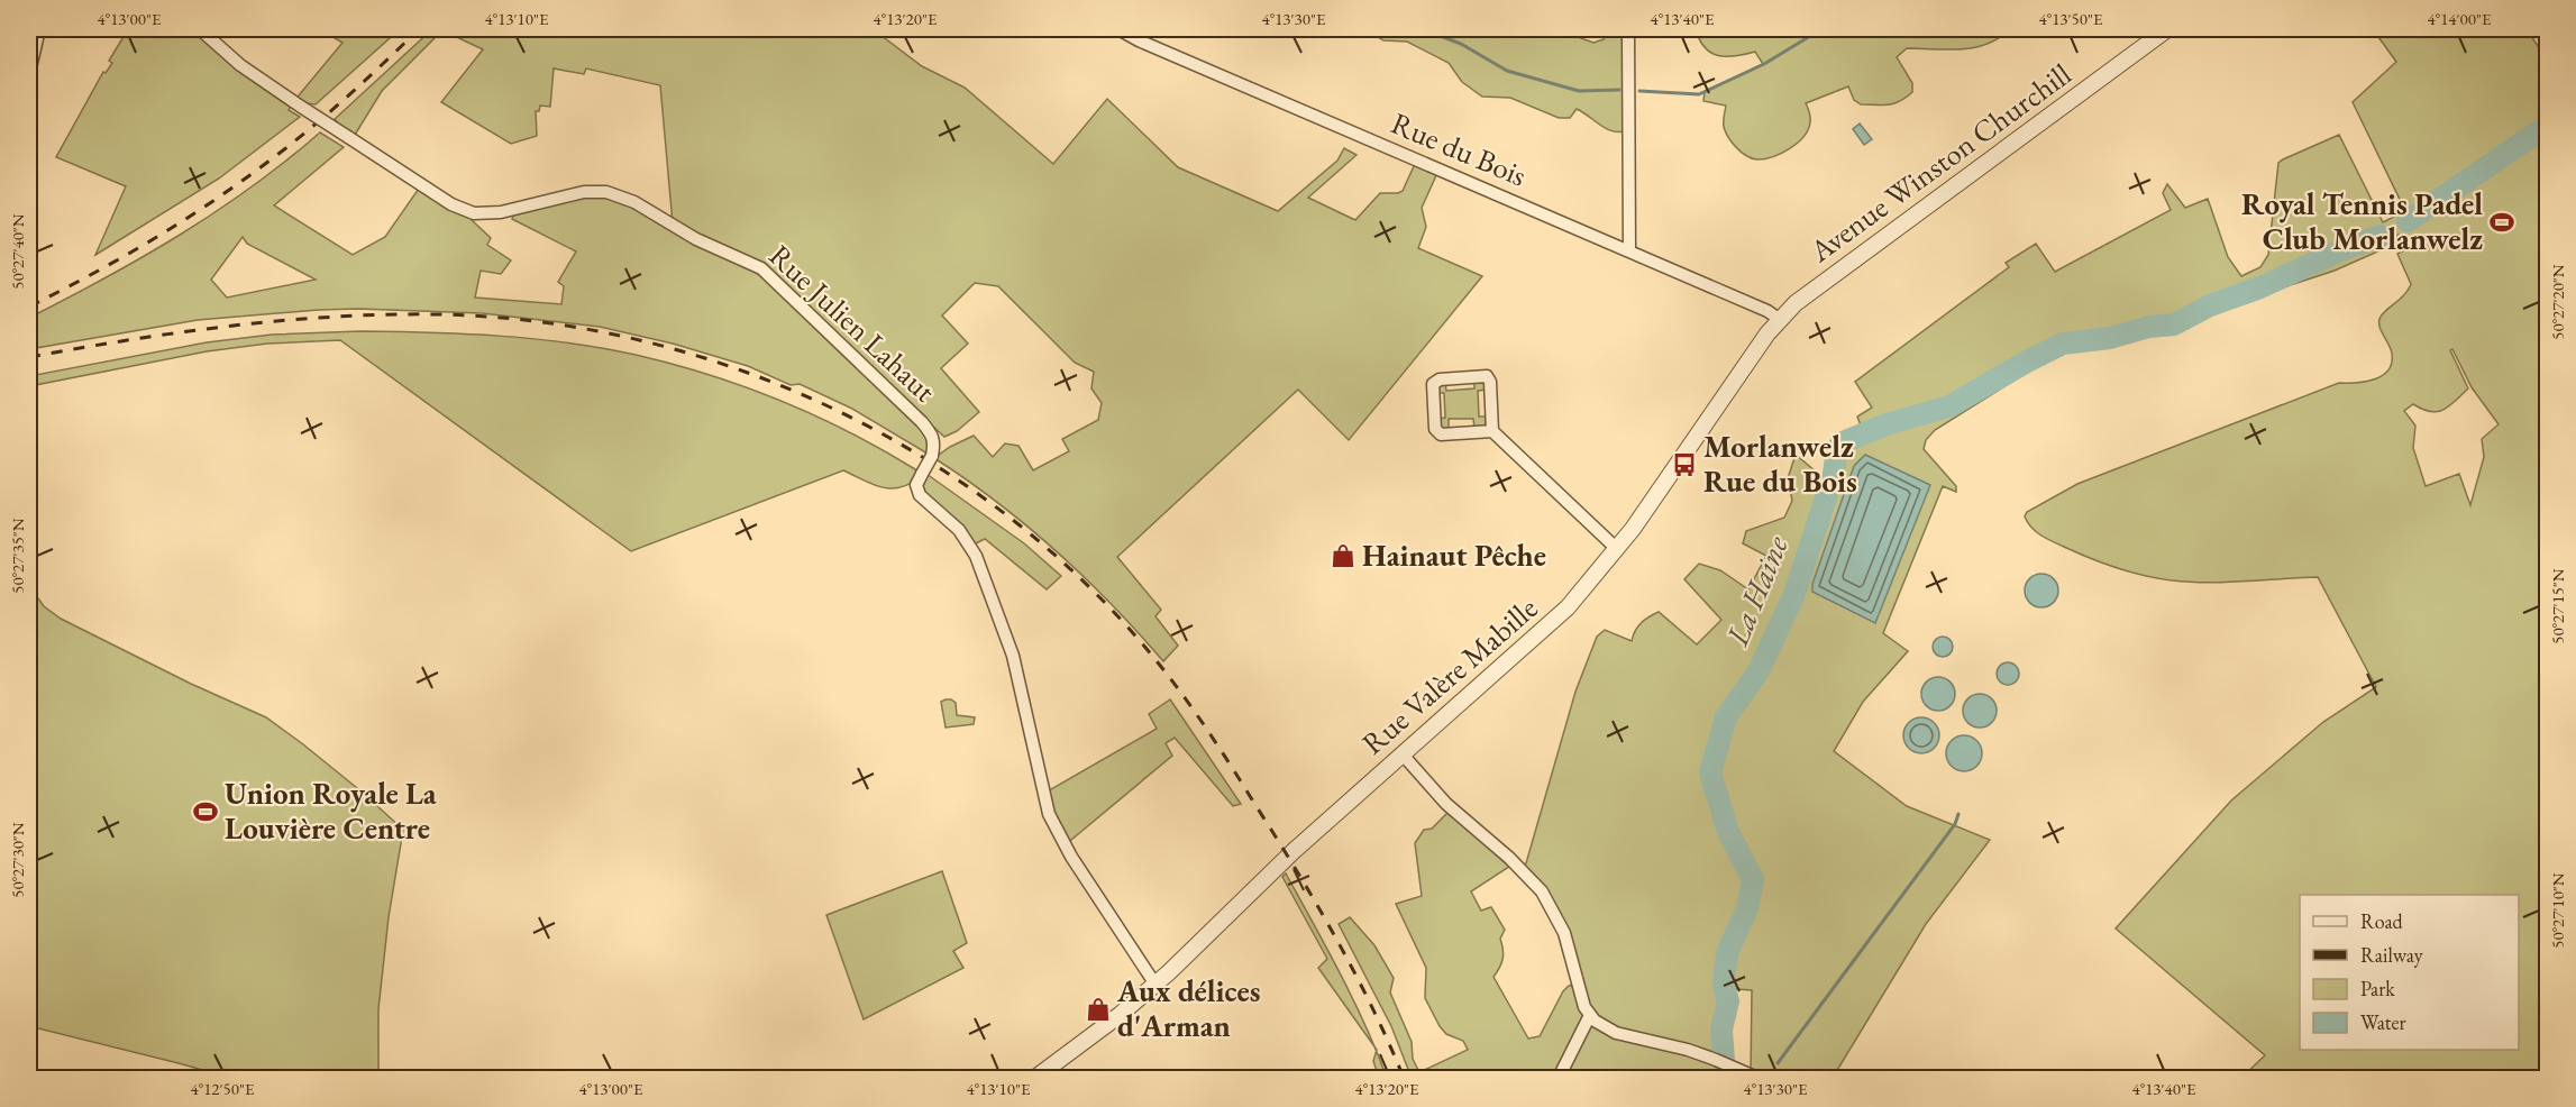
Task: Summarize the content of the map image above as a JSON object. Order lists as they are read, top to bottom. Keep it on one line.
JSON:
{"streets":{"street":["Rue du Bois","Avenue Winston Churchill","Rue Julien Lahaut","Rue Valère Mabille"]},"crossings":[["Rue du Bois","Avenue Winston Churchill"],["Rue du Bois","Rue Valère Mabille"],["Avenue Winston Churchill","Rue Valère Mabille"],["Rue Julien Lahaut","Rue Valère Mabille"]],"water":["La Haine"],"places":{"sports":["Royal Tennis Padel Club Morlanwelz","Union Royale La Louvière Centre"],"bus stop":["Morlanwelz Rue du Bois"],"shop":["Hainaut Pêche","Aux délices d'Arman"]},"legend":["Road","Railway","Park","Water"],"coordinates":["4°13'00\"E","4°13'10\"E","4°13'20\"E","4°13'30\"E","4°13'40\"E","4°13'50\"E","4°14'00\"E","50°27'40\"N","50°27'20\"N","50°27'35\"N","50°27'15\"N","50°27'30\"N","50°27'10\"N","4°12'50\"E"]}
